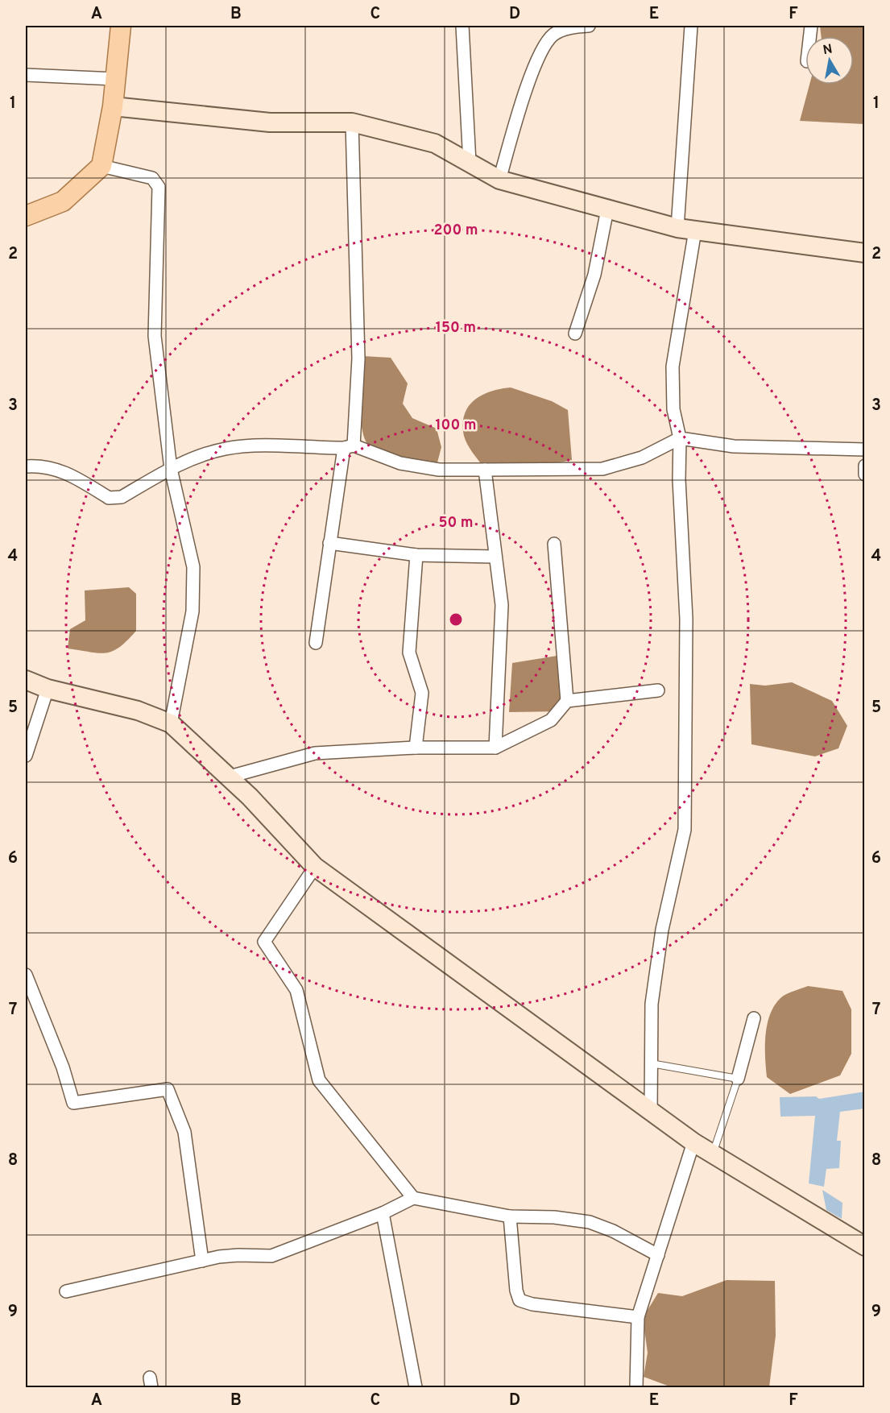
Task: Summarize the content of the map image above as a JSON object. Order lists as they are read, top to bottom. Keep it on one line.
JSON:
{"north":"top","grid":{"columns":["A","B","C","D","E","F"],"rows":["1","2","3","4","5","6","7","8","9"]},"rings":["200 m","150 m","100 m","50 m"]}
